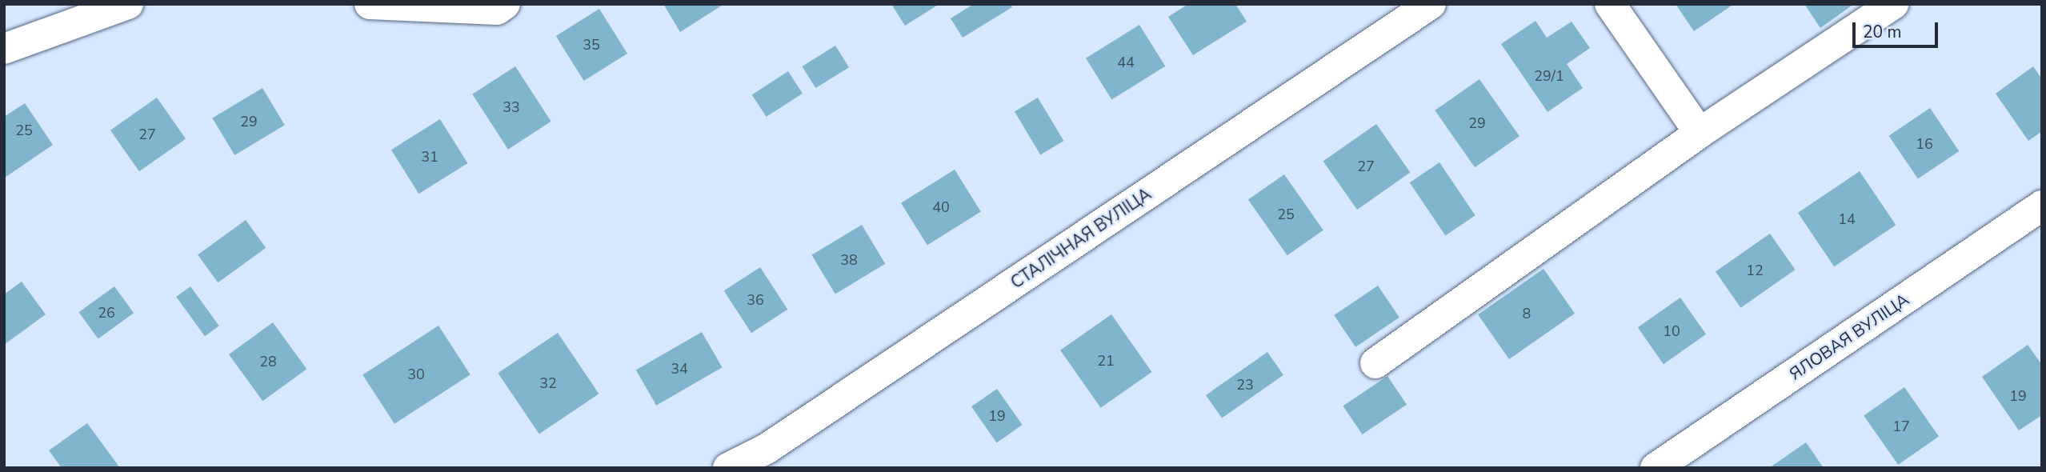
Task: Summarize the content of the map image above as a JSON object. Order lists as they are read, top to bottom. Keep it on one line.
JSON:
{"streets":{"street":["СТАЛІЧНАЯ ВУЛІЦА","ЯЛОВАЯ ВУЛІЦА"]},"house_numbers":["35","44","29/1","33","29","29","25","27","16","31","27","40","25","14","38","12","36","26","8","10","21","28","34","30","32","23","19","19","17"],"scale_bar":"20 m"}
